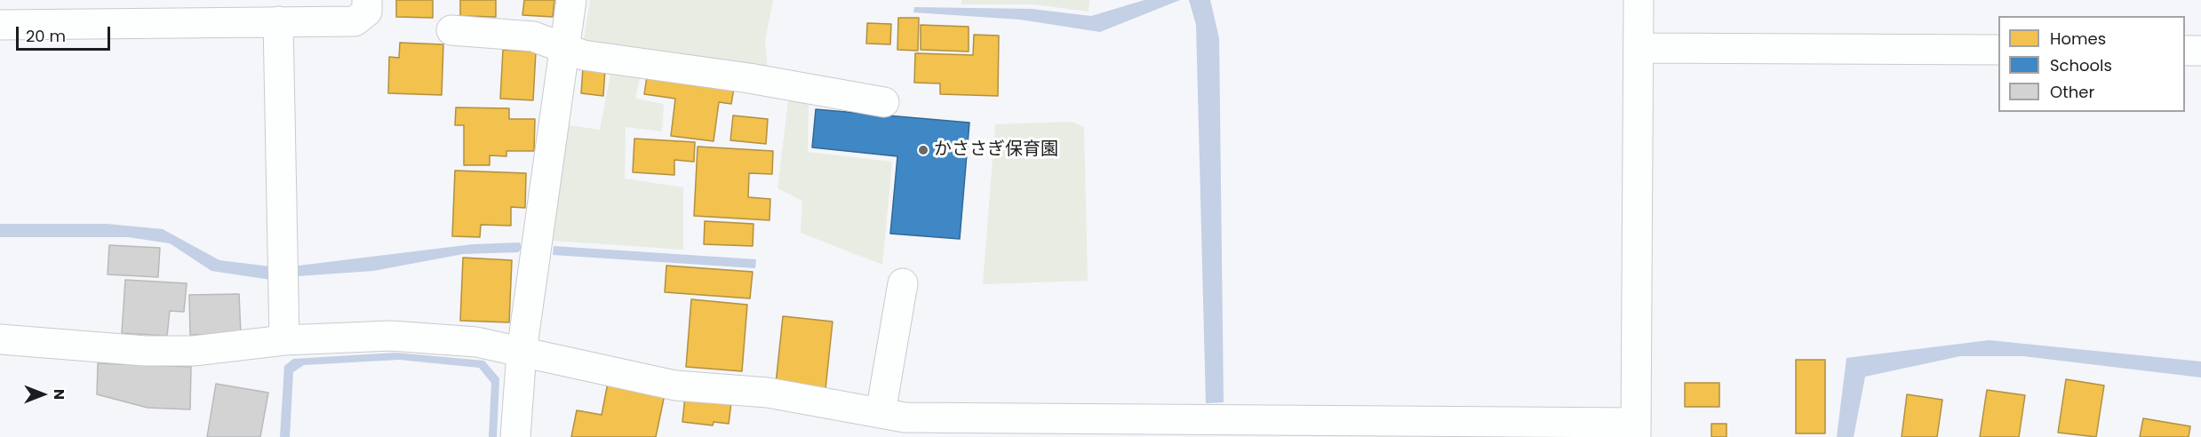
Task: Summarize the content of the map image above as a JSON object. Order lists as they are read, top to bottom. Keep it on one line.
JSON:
{"places":["かささぎ保育園"],"legend":["Homes","Schools","Other"],"scale_bar":"20 m","north":"right"}
